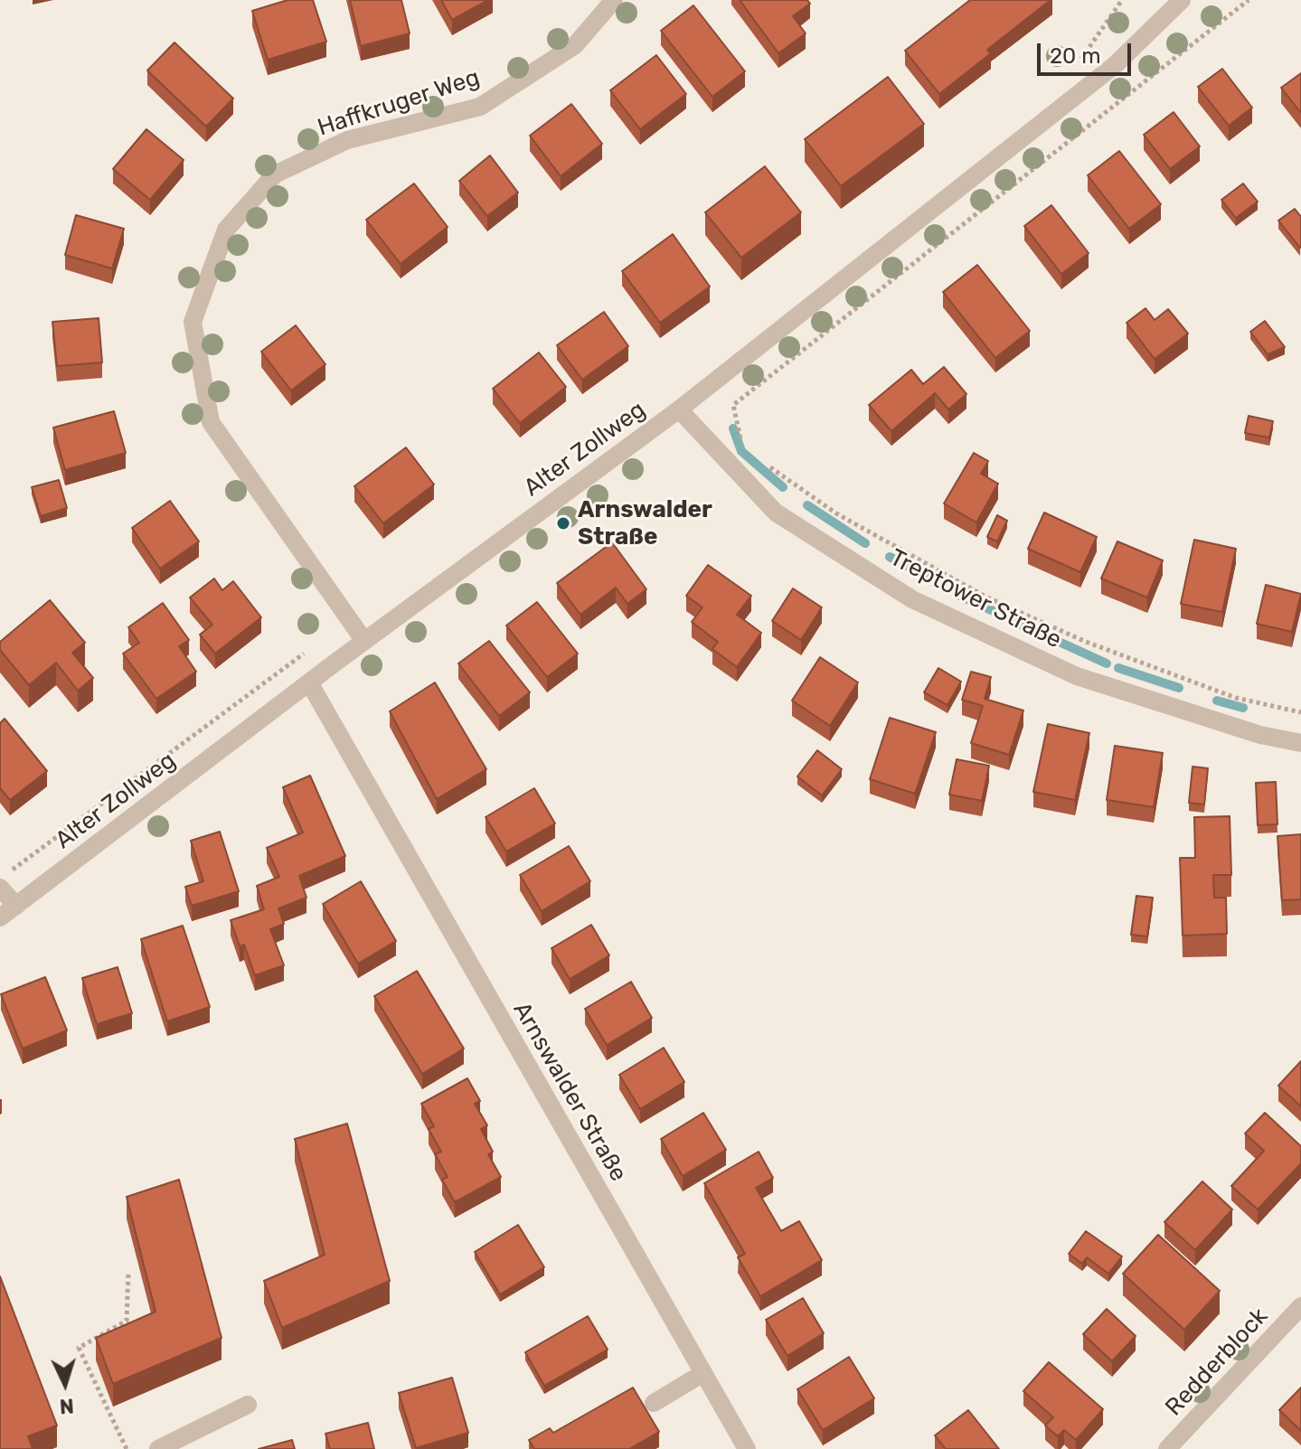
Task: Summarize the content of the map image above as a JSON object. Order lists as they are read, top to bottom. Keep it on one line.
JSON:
{"streets":{"street":["Haffkruger Weg","Alter Zollweg","Treptower Straße","Arnswalder Straße","Redderblock"]},"crossings":[["Haffkruger Weg","Alter Zollweg"],["Alter Zollweg","Treptower Straße"],["Alter Zollweg","Arnswalder Straße"]],"places":["Arnswalder Straße"],"scale_bar":"20 m","north":"bottom"}
